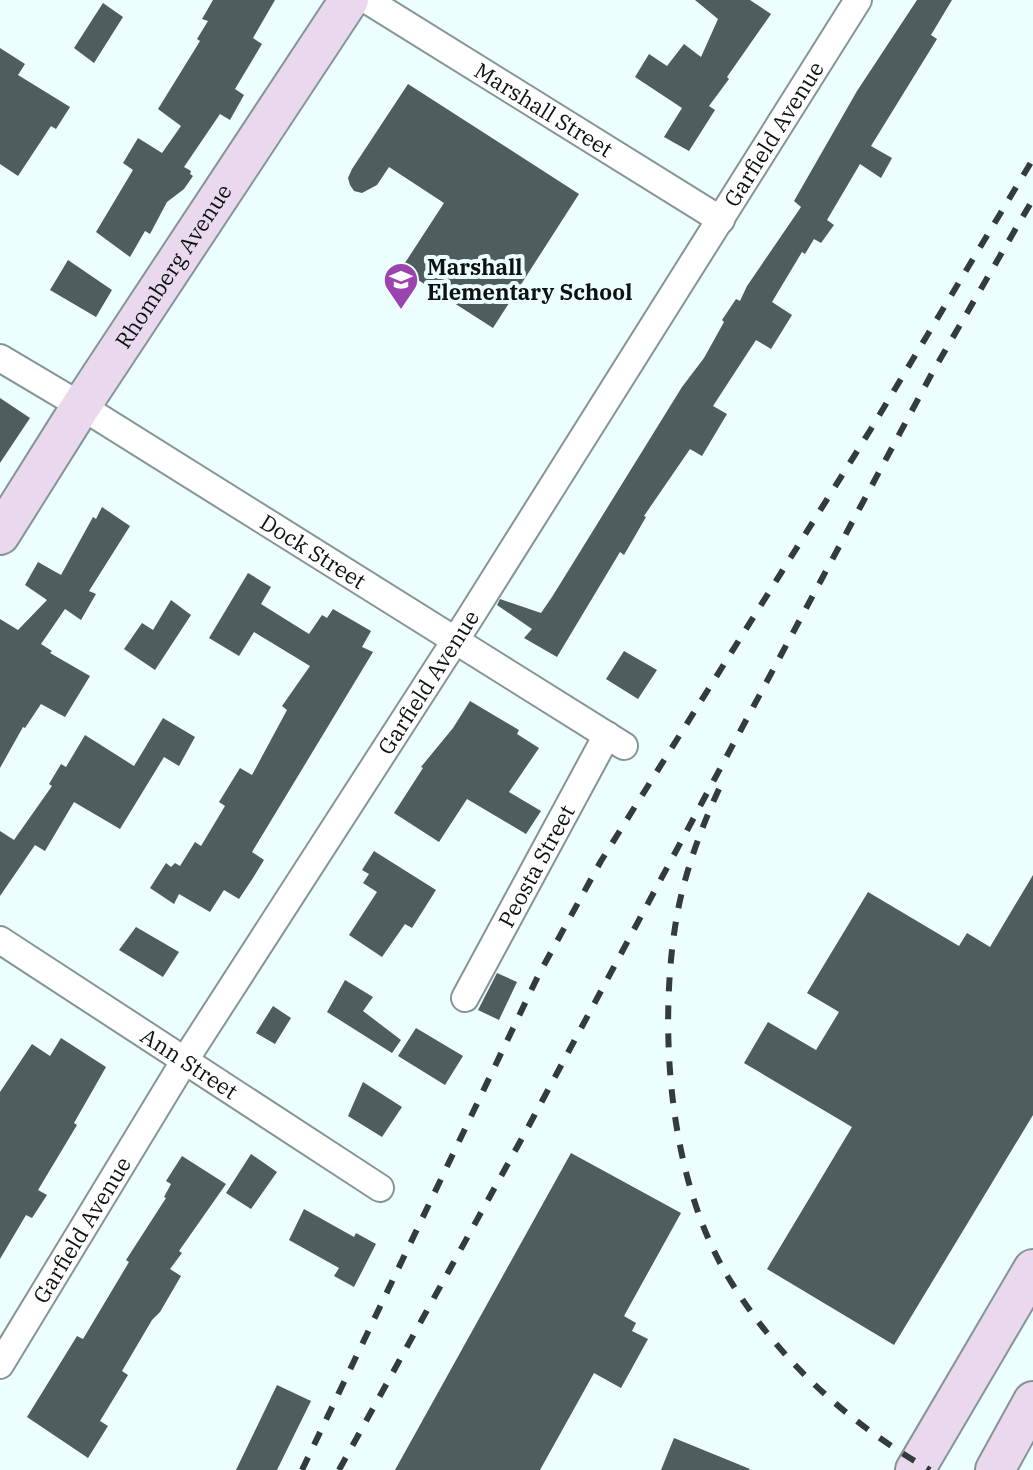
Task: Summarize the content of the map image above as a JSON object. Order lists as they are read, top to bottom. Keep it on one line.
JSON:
{"streets":{"street":["Marshall Street","Garfield Avenue","Rhomberg Avenue","Dock Street","Peosta Street","Ann Street"]},"crossings":[["Marshall Street","Garfield Avenue"],["Garfield Avenue","Dock Street"],["Garfield Avenue","Ann Street"],["Rhomberg Avenue","Dock Street"],["Dock Street","Peosta Street"]],"places":{"school or university":["Marshall Elementary School"]}}
